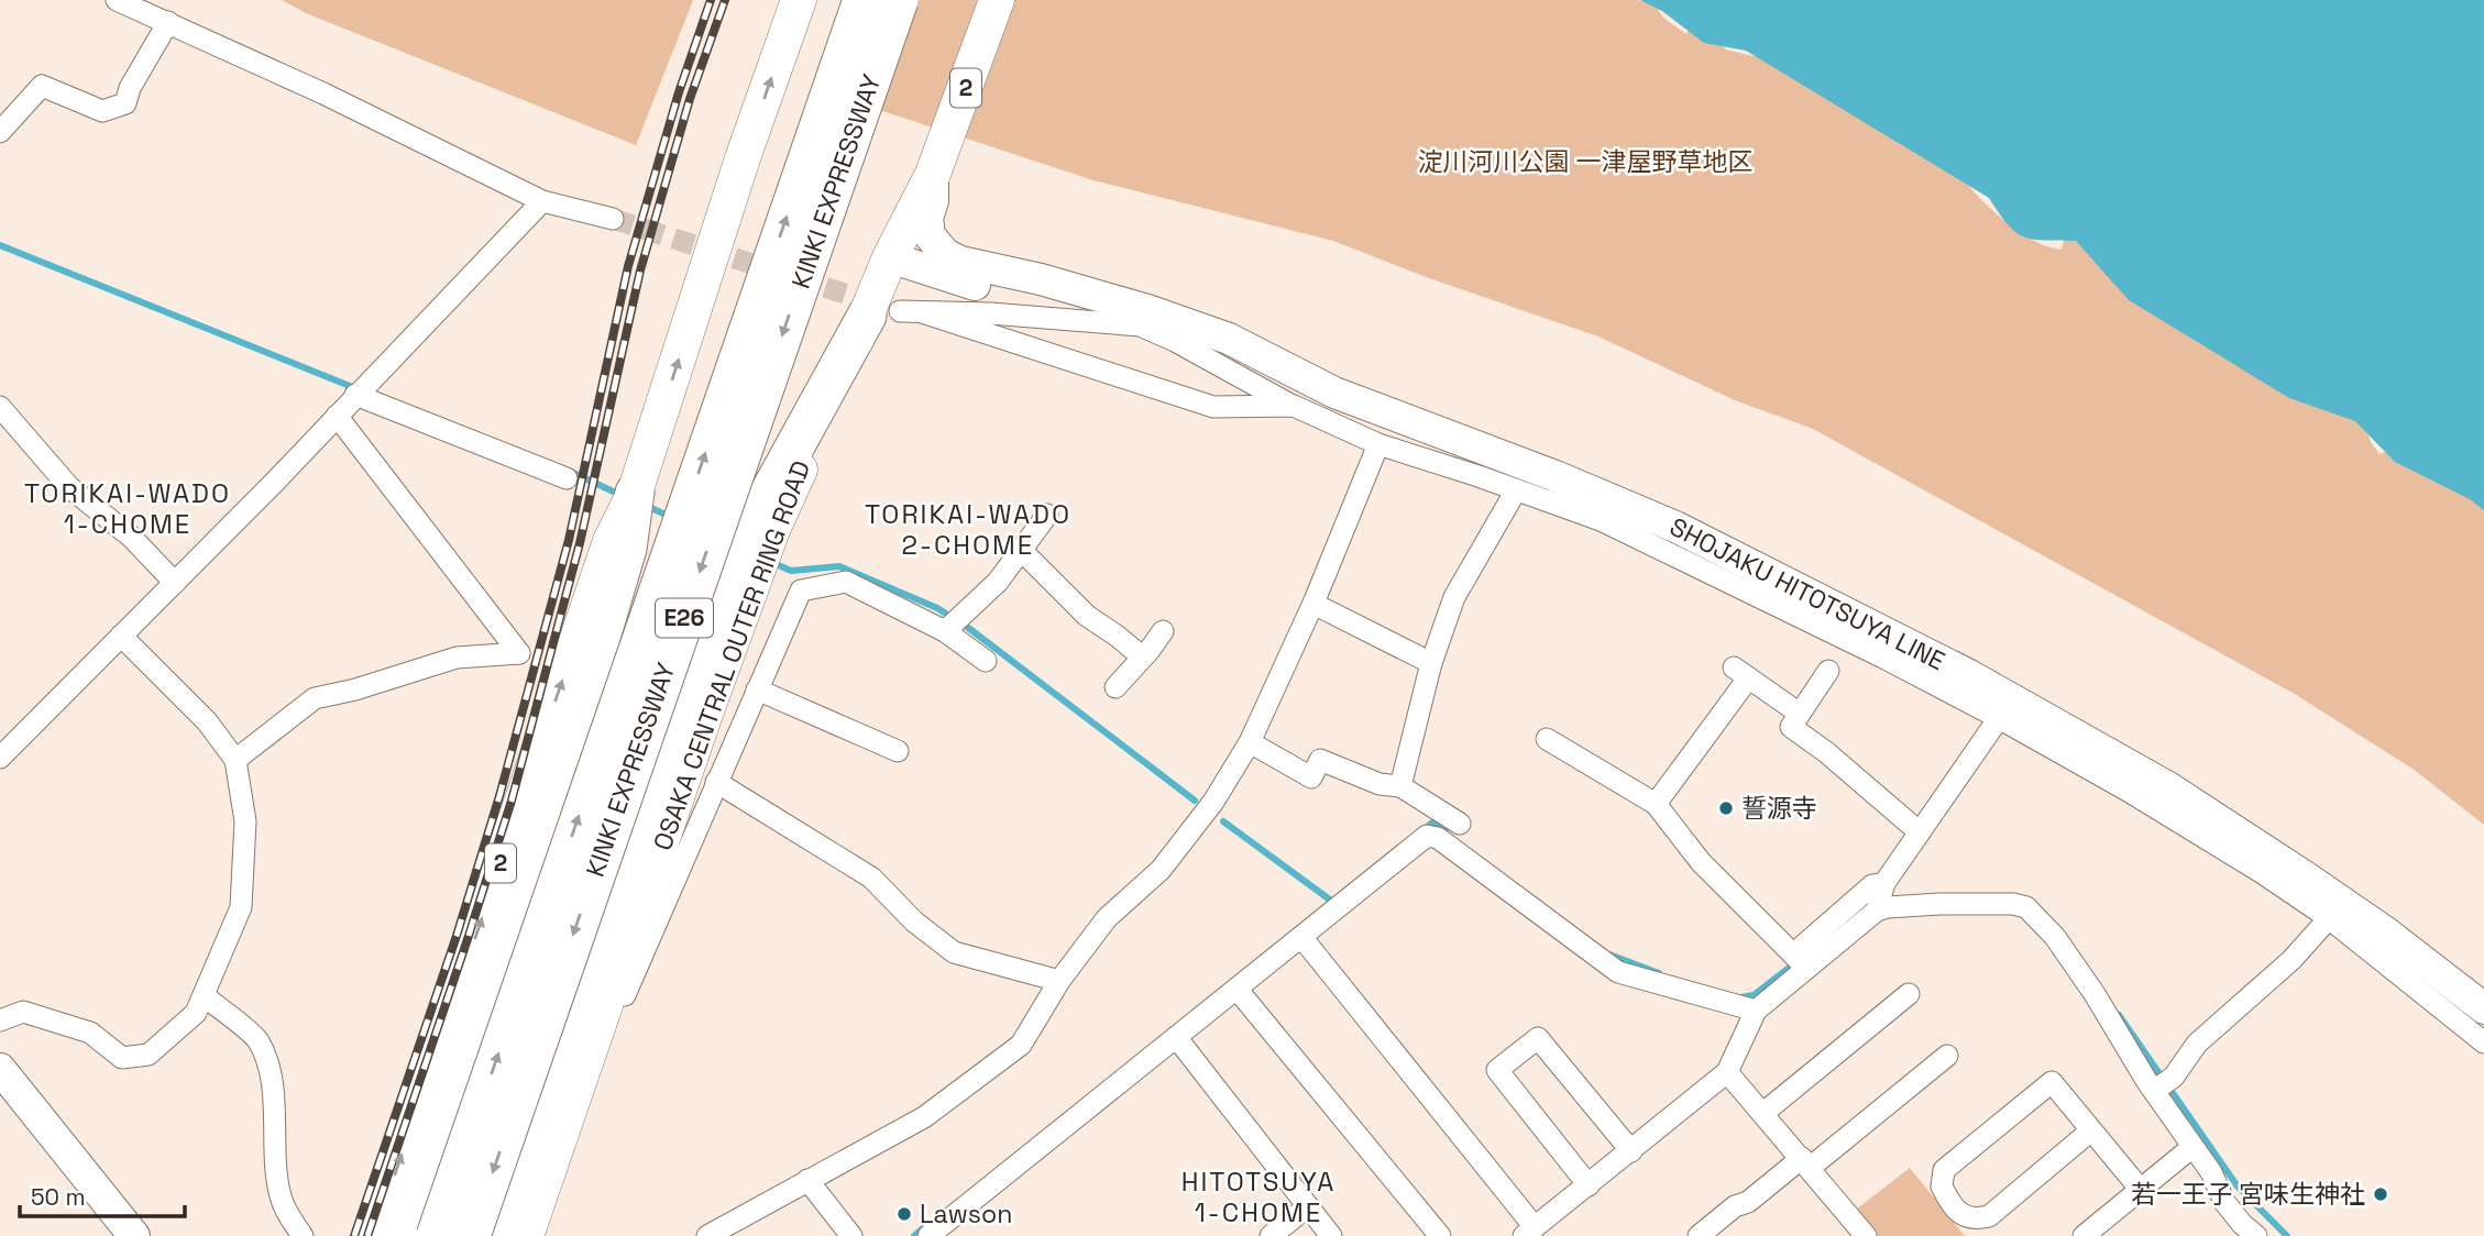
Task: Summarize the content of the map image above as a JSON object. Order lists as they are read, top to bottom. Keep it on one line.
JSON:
{"streets":{"highway":["KINKI EXPRESSWAY","E26"],"main road":["2","SHOJAKU HITOTSUYA LINE","OSAKA CENTRAL OUTER RING ROAD"]},"crossings":[["SHOJAKU HITOTSUYA LINE","OSAKA CENTRAL OUTER RING ROAD"]],"districts":["TORIKAI-WADO 1-CHOME","TORIKAI-WADO 2-CHOME","HITOTSUYA 1-CHOME"],"parks":["淀川河川公園 一津屋野草地区"],"places":["誓源寺","若一王子 宮味生神社","Lawson"],"scale_bar":"50 m"}
